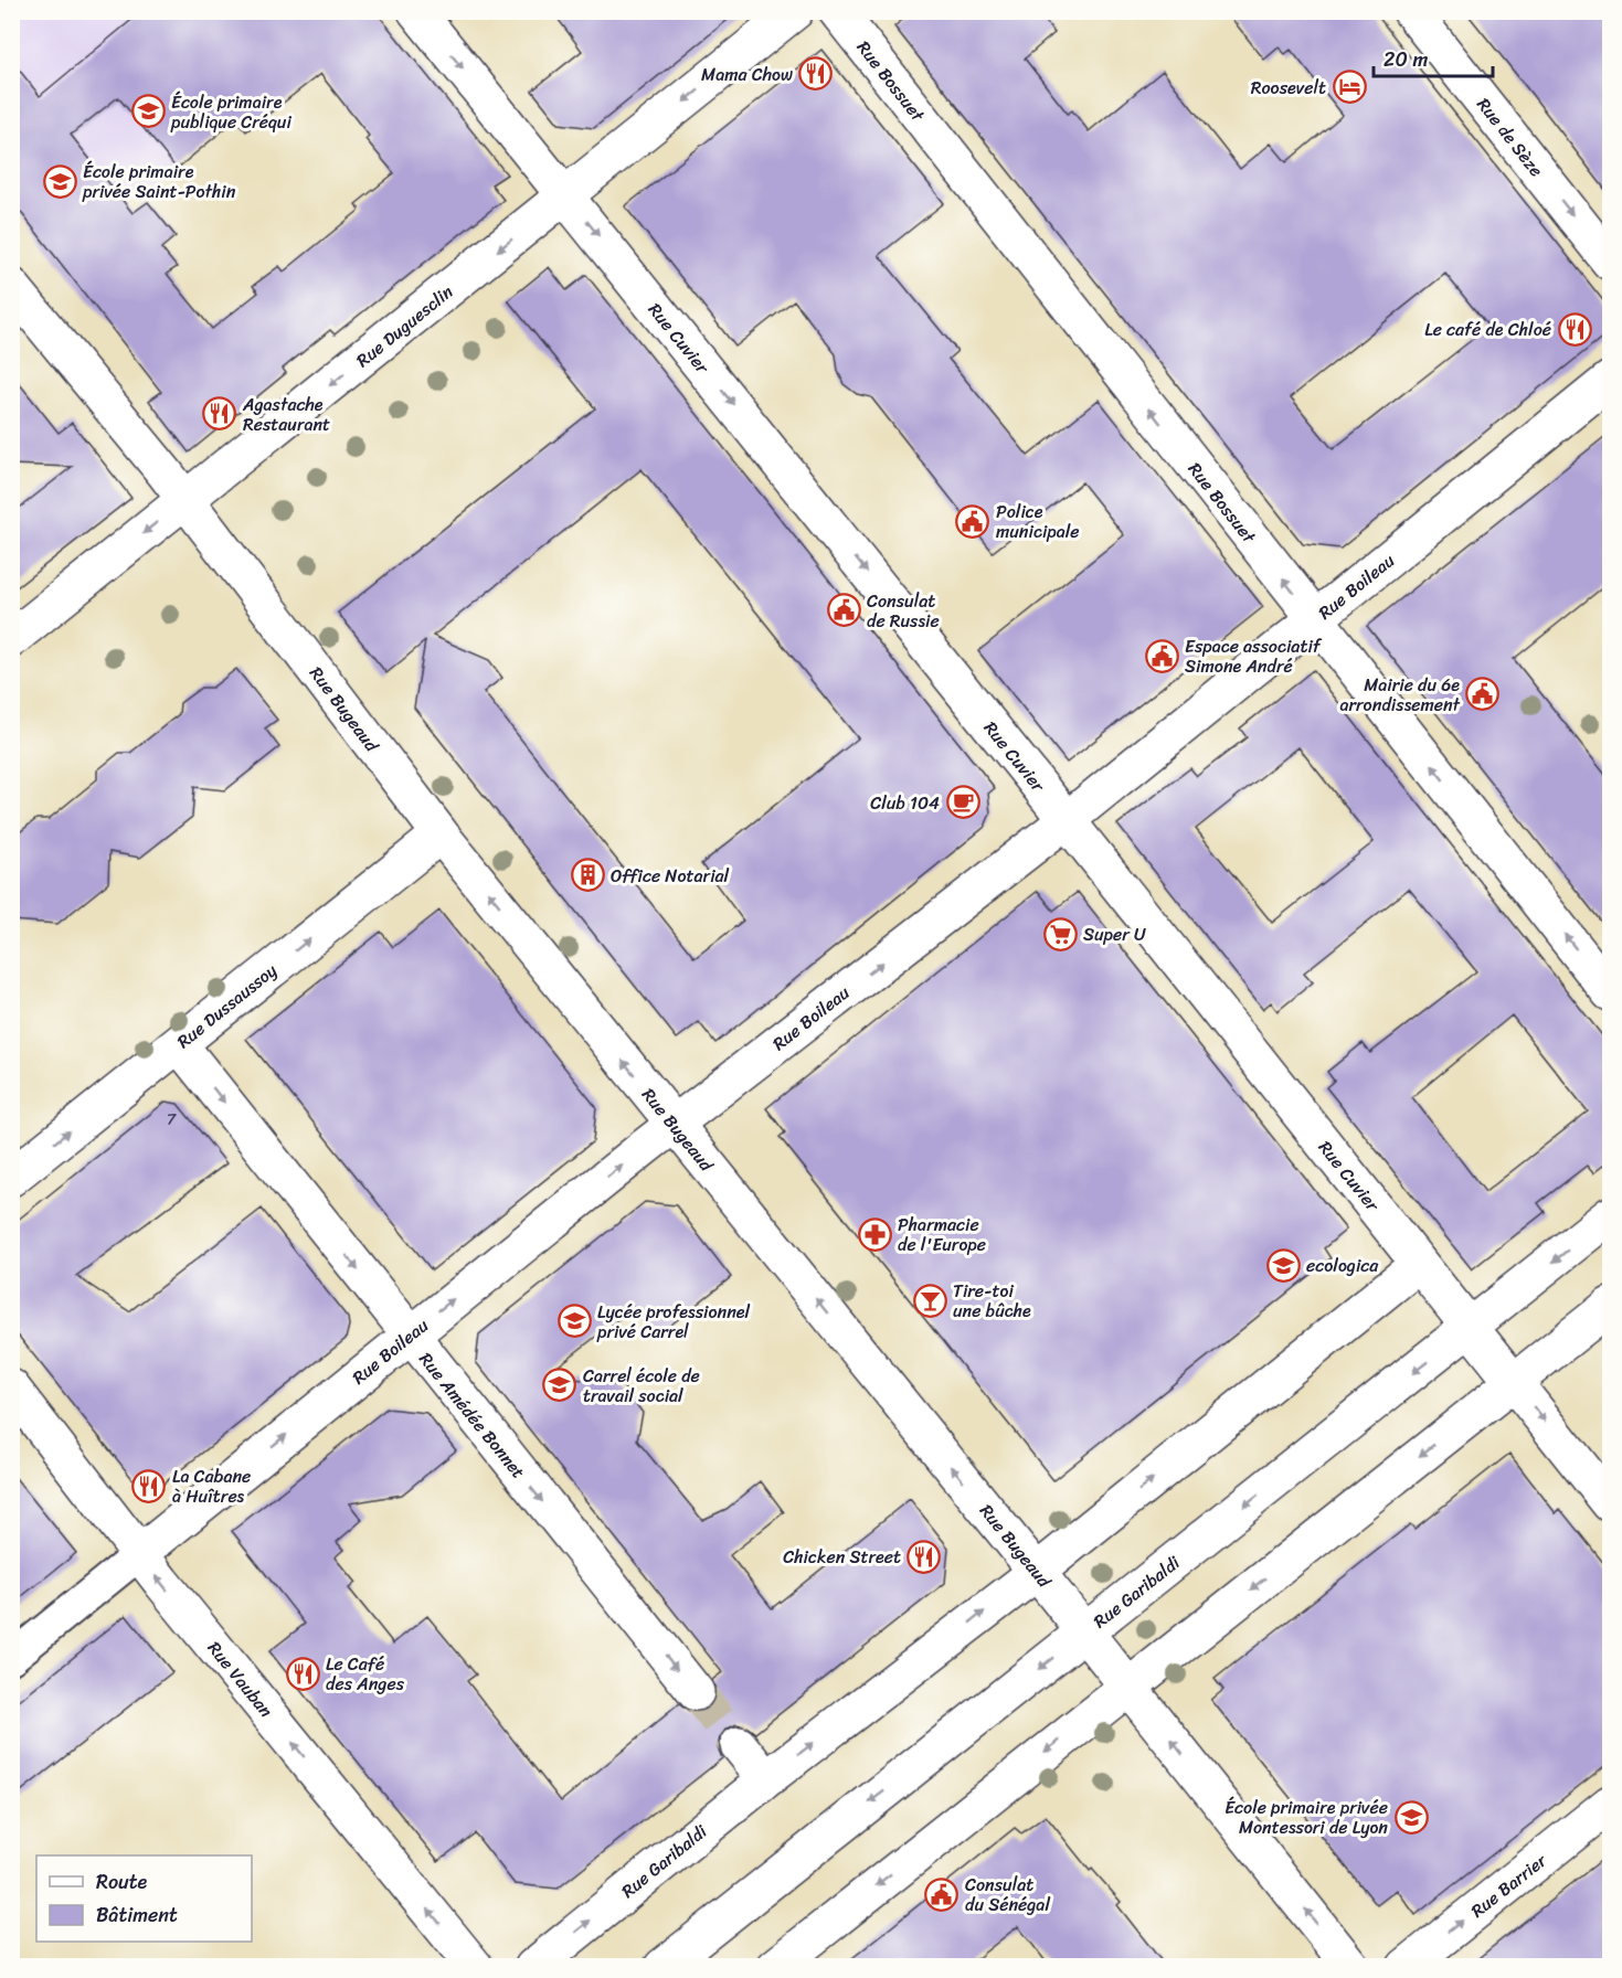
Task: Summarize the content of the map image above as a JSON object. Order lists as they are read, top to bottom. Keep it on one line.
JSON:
{"streets":{"street":["Rue Bossuet","Rue de Sèze","Rue Duguesclin","Rue Cuvier","Rue Boileau","Rue Bugeaud","Rue Dussaussoy","Rue Amédée Bonnet","Rue Garibaldi","Rue Vauban","Rue Barrier"]},"crossings":[["Rue Bossuet","Rue Boileau"],["Rue Duguesclin","Rue Cuvier"],["Rue Duguesclin","Rue Bugeaud"],["Rue Cuvier","Rue Boileau"],["Rue Cuvier","Rue Garibaldi"],["Rue Boileau","Rue Bugeaud"],["Rue Boileau","Rue Amédée Bonnet"],["Rue Boileau","Rue Vauban"],["Rue Bugeaud","Rue Dussaussoy"],["Rue Bugeaud","Rue Garibaldi"],["Rue Dussaussoy","Rue Amédée Bonnet"]],"one_way":["Rue Bossuet","Rue de Sèze","Rue Duguesclin","Rue Cuvier","Rue Boileau","Rue Bugeaud","Rue Dussaussoy","Rue Amédée Bonnet","Rue Vauban","Rue Barrier"],"places":{"restaurant":["Mama Chow","Le café de Chloé","Agastache Restaurant","La Cabane à Huîtres","Chicken Street","Le Café des Anges"],"hotel":["Roosevelt"],"school or university":["École primaire publique Créqui","École primaire privée Saint-Pothin","ecologica","Lycée professionnel privé Carrel","Carrel école de travail social","École primaire privée Montessori de Lyon"],"public building":["Police municipale","Consulat de Russie","Espace associatif Simone André","Mairie du 6e arrondissement","Consulat du Sénégal"],"cafe":["Club 104"],"building":["Office Notarial"],"supermarket":["Super U"],"pharmacy":["Pharmacie de l'Europe"],"bar":["Tire-toi une bûche"]},"house_numbers":["7"],"legend":["Route","Bâtiment"],"scale_bar":"20 m"}
